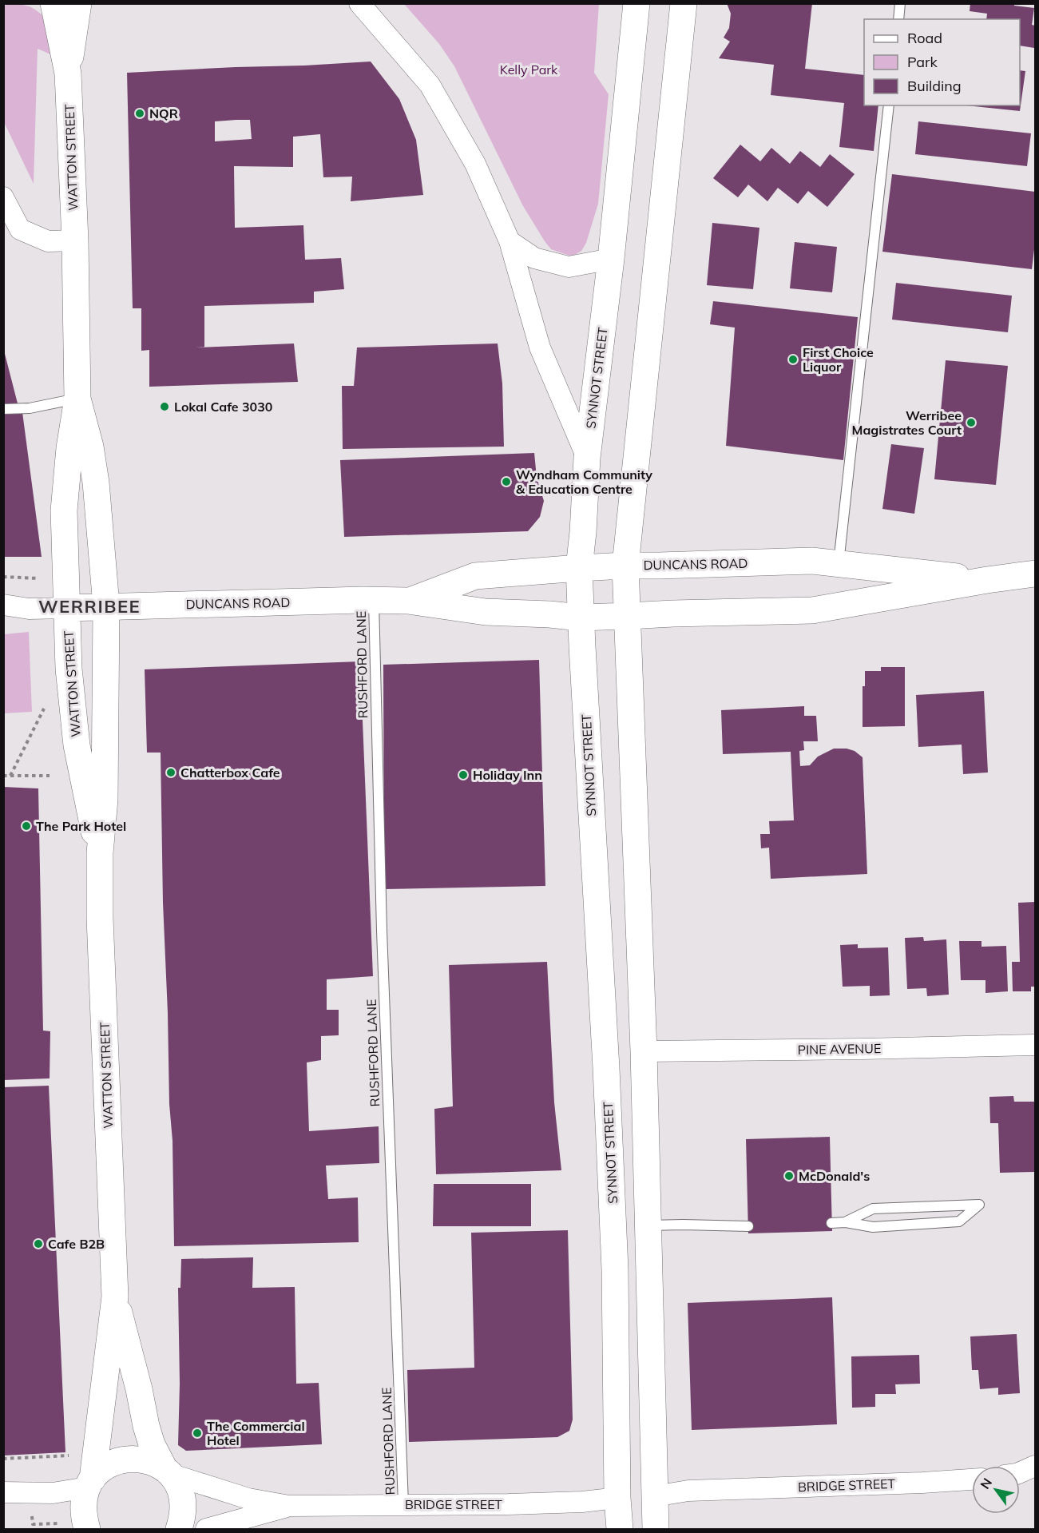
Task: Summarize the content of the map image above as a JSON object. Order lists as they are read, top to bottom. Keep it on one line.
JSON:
{"streets":{"main road":["WATTON STREET","SYNNOT STREET","DUNCANS ROAD"],"street":["PINE AVENUE","BRIDGE STREET"],"lane":["RUSHFORD LANE"]},"crossings":[["WATTON STREET","DUNCANS ROAD"],["WATTON STREET","BRIDGE STREET"],["SYNNOT STREET","DUNCANS ROAD"],["SYNNOT STREET","BRIDGE STREET"],["DUNCANS ROAD","RUSHFORD LANE"],["RUSHFORD LANE","BRIDGE STREET"]],"districts":["WERRIBEE"],"parks":["Kelly Park"],"places":["NQR","First Choice Liquor","Lokal Cafe 3030","Werribee Magistrates Court","Wyndham Community & Education Centre","Chatterbox Cafe","Holiday Inn","The Park Hotel","McDonald's","Cafe B2B","The Commercial Hotel"],"legend":["Road","Park","Building"],"north":"top left"}
